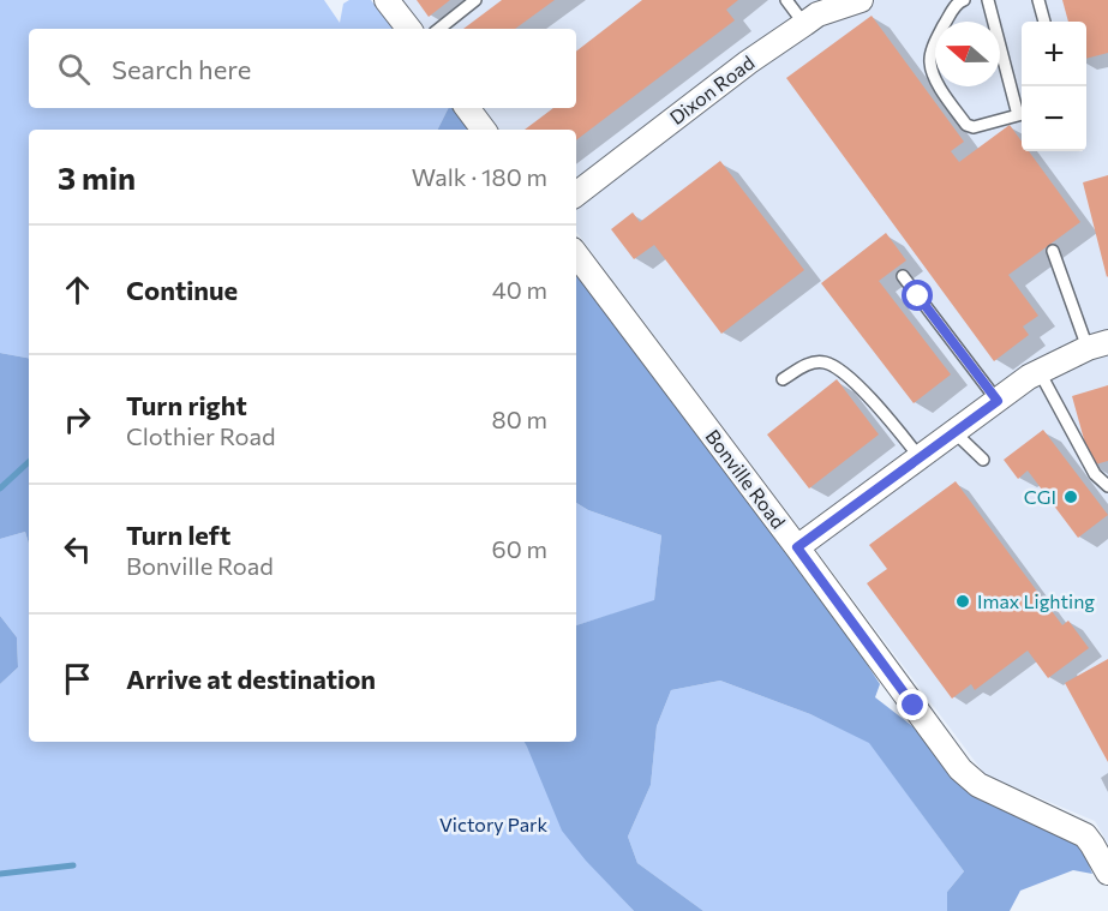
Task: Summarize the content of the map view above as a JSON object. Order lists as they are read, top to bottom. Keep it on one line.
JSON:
{"streets":{"street":["Dixon Road","Bonville Road"]},"parks":["Victory Park"],"places":["CGI","Imax Lighting"],"north":"left","page":{"map_buttons":["+","−"],"search":"Search here","heading":["3 min","Walk · 180 m"],"list":[["Continue","40 m"],["Turn right","Clothier Road","80 m"],["Turn left","Bonville Road","60 m"],"Arrive at destination"]}}
